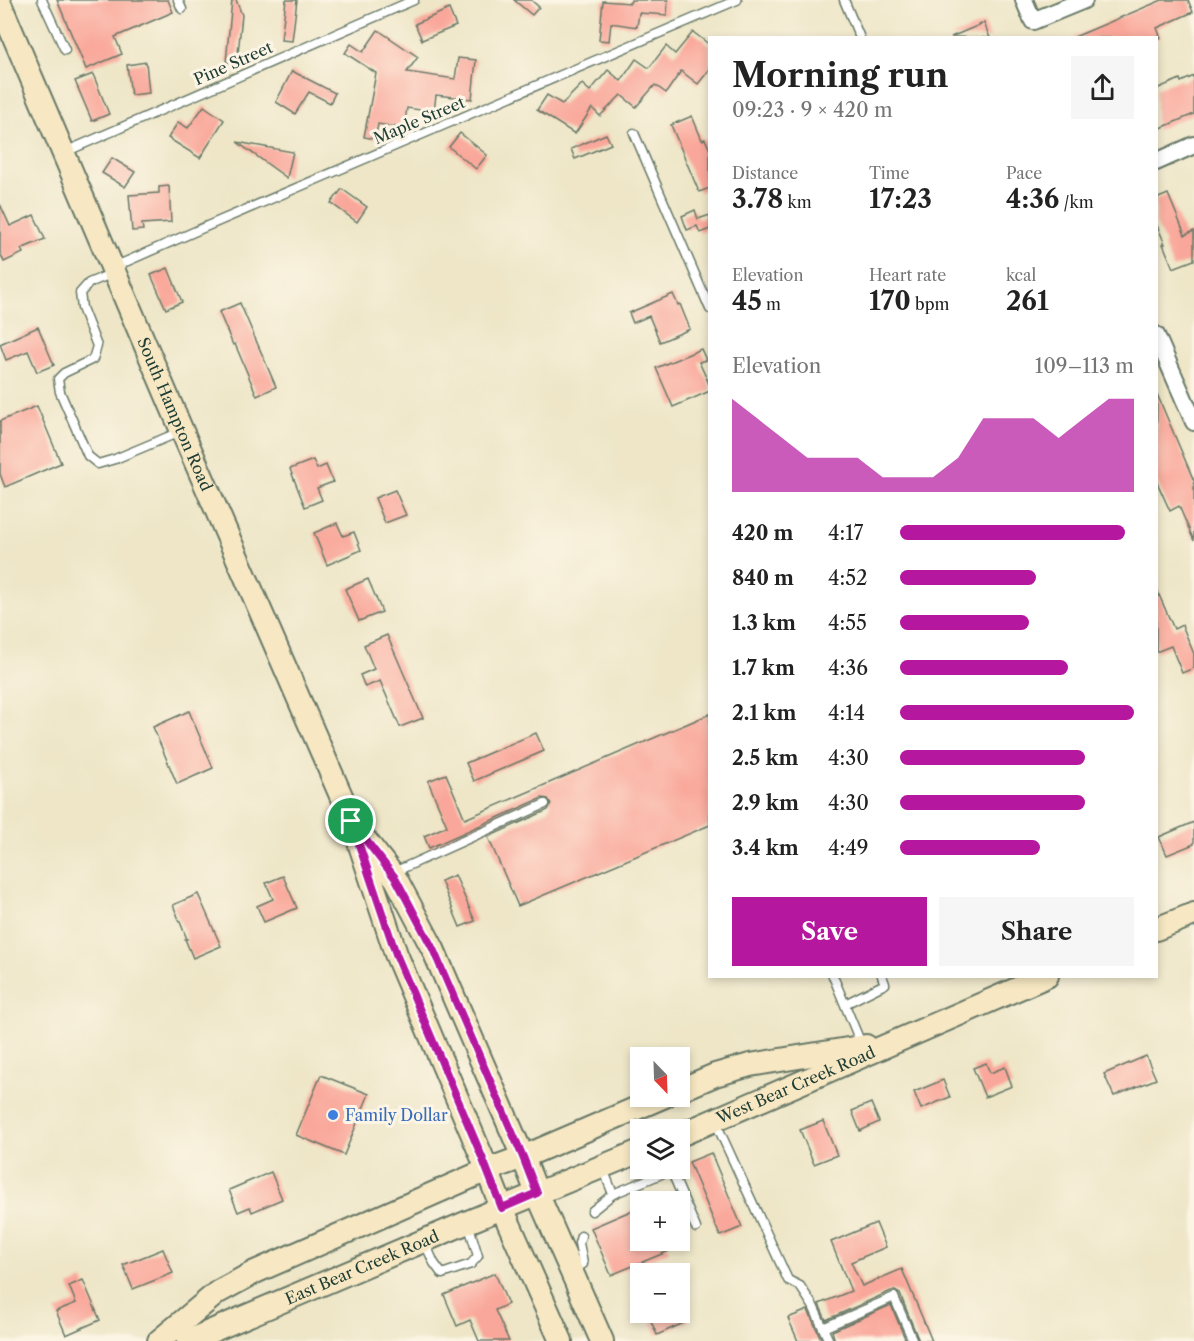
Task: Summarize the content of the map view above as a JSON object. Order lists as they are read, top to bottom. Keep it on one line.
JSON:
{"streets":{"main road":["South Hampton Road","West Bear Creek Road","East Bear Creek Road"],"lane":["Pine Street","Maple Street"]},"crossings":[["Pine Street","South Hampton Road"],["Maple Street","South Hampton Road"],["South Hampton Road","East Bear Creek Road"]],"places":["Family Dollar"],"north":"bottom right","page":{"heading":["Morning run","09:23 · 9 × 420 m"],"stats":[["Distance","3.78 km"],["Time","17:23"],["Pace","4:36 /km"],["Elevation","45 m"],["Heart rate","170 bpm"],["kcal","261"]],"chart":["Elevation","109–113 m"],"list":[{"name":"420 m","note":"4:17"},{"name":"840 m","note":"4:52"},{"name":"1.3 km","note":"4:55"},{"name":"1.7 km","note":"4:36"},{"name":"2.1 km","note":"4:14"},{"name":"2.5 km","note":"4:30"},{"name":"2.9 km","note":"4:30"},{"name":"3.4 km","note":"4:49"}],"buttons":["Save","Share"],"map_buttons":["+","−"]}}
